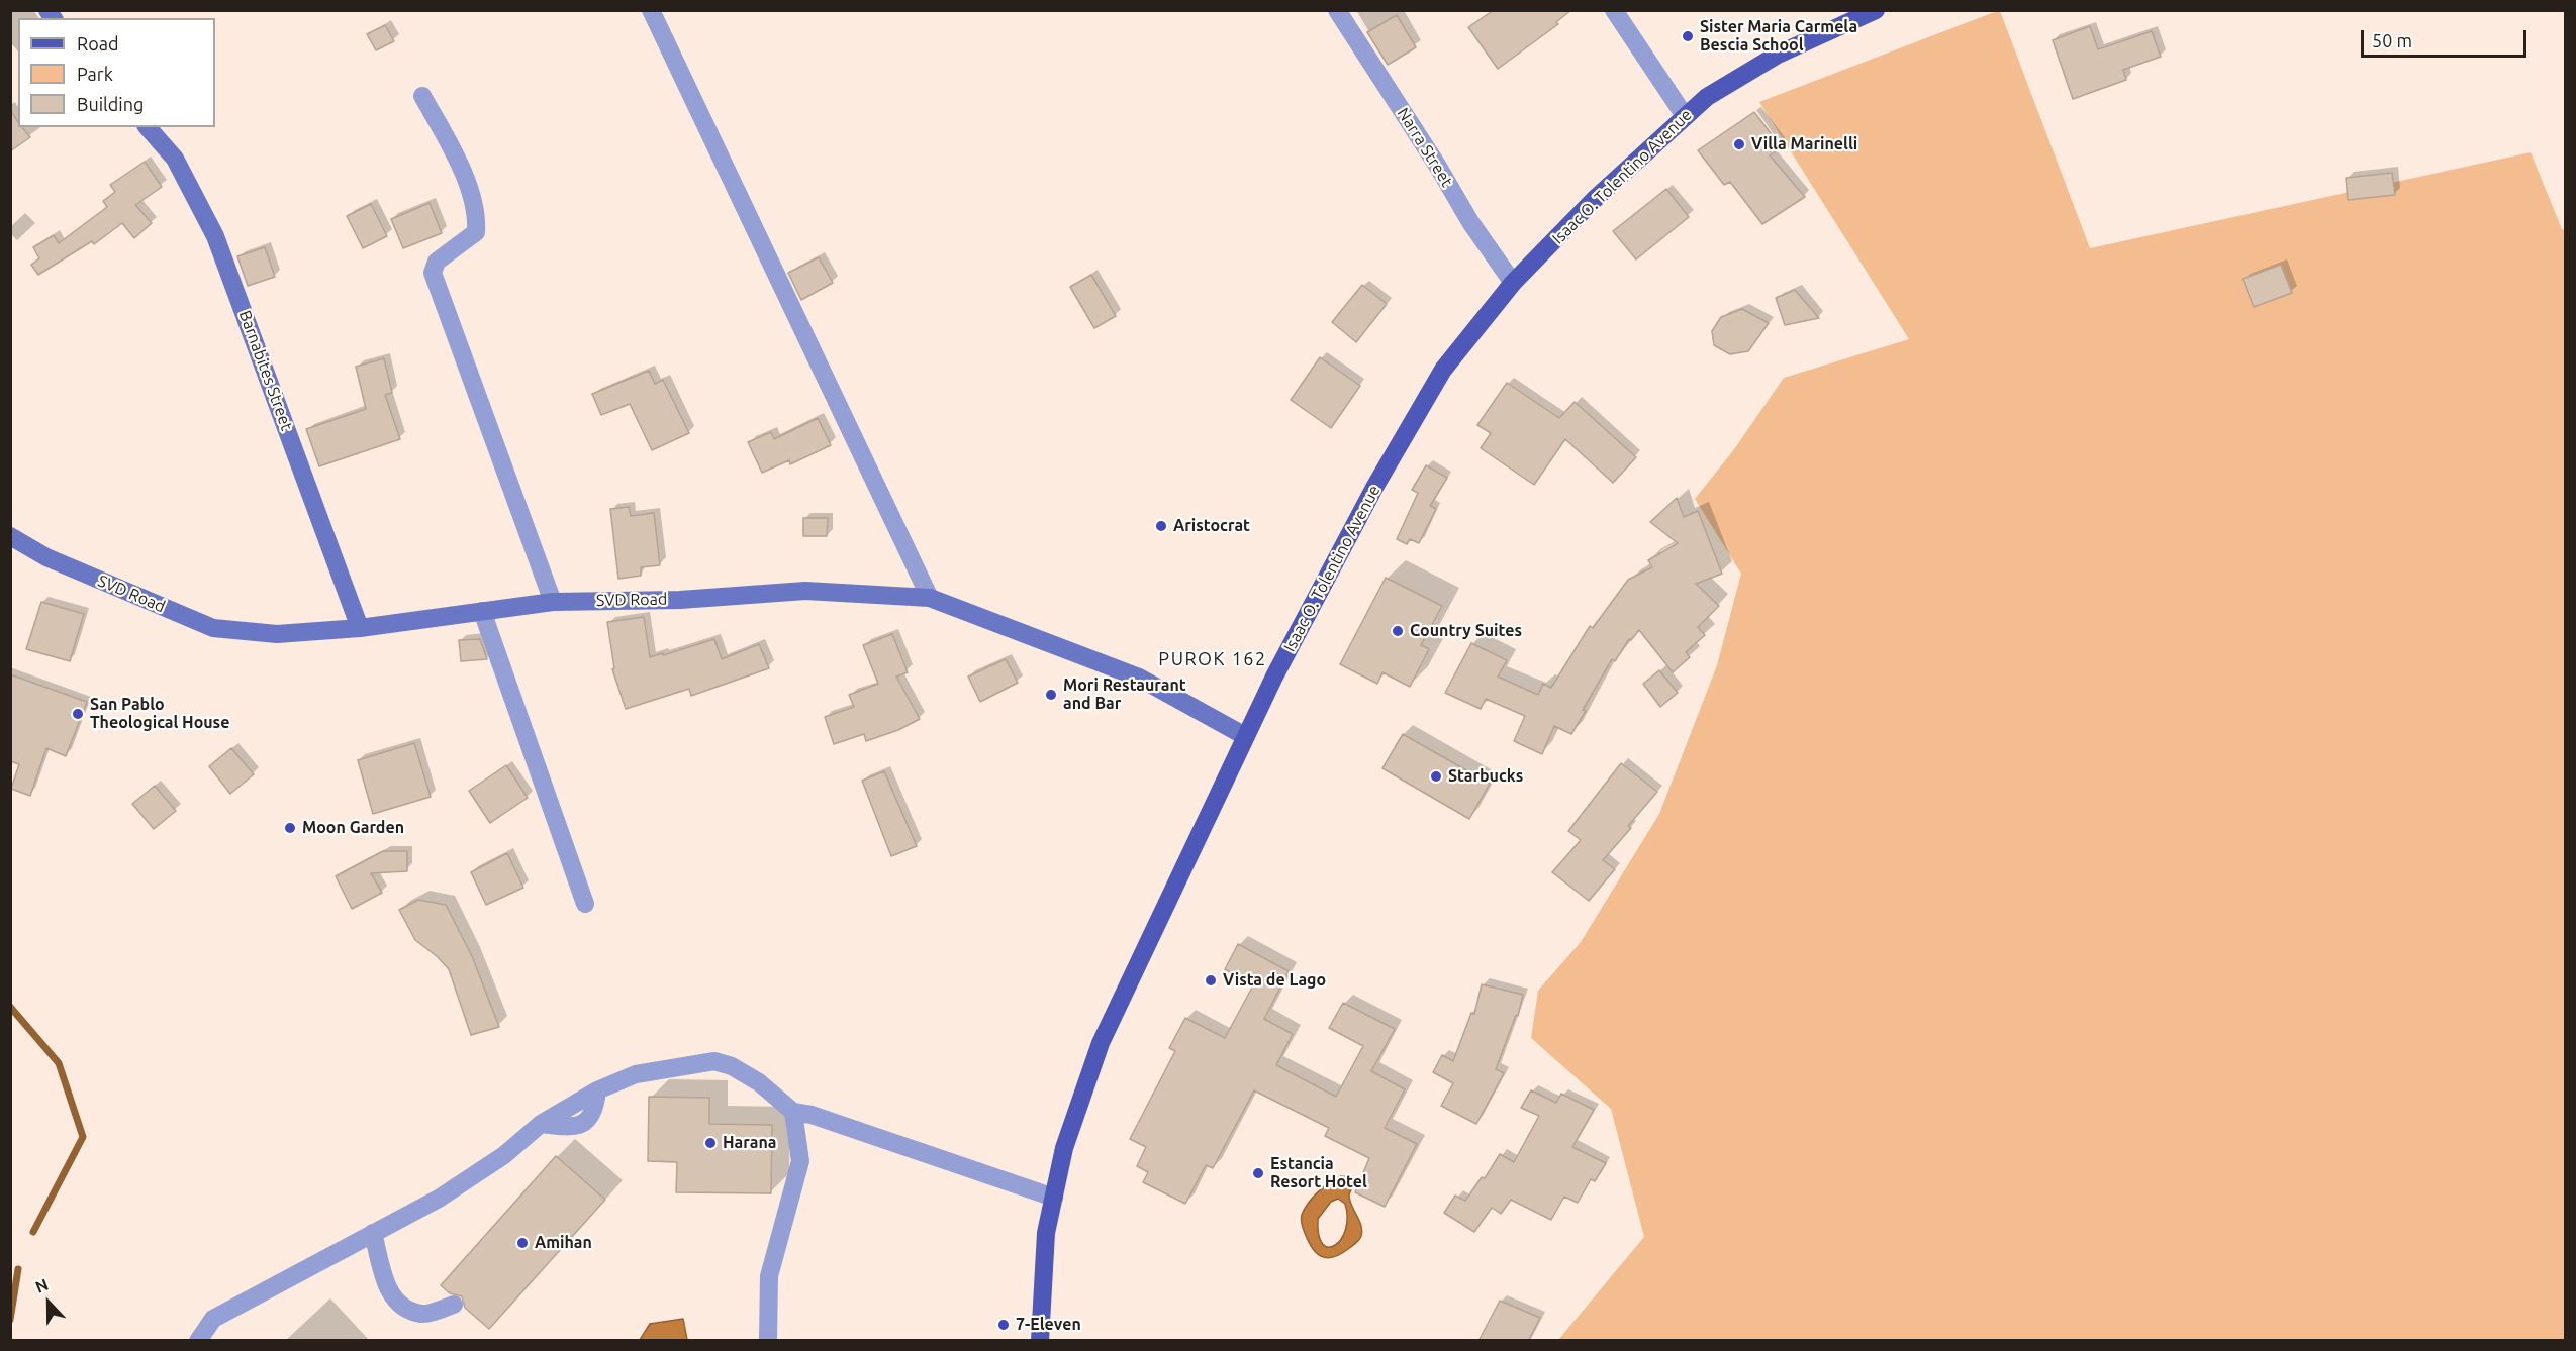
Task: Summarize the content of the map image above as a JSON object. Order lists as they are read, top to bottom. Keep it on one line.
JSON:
{"streets":{"main road":["Isaac O. Tolentino Avenue","Barnabites Street","SVD Road"],"street":["Narra Street"]},"crossings":[["Narra Street","Isaac O. Tolentino Avenue"],["Isaac O. Tolentino Avenue","SVD Road"],["Barnabites Street","SVD Road"]],"districts":["PUROK 162"],"places":["Sister Maria Carmela Bescia School","Villa Marinelli","Aristocrat","Country Suites","Mori Restaurant and Bar","San Pablo Theological House","Starbucks","Moon Garden","Vista de Lago","Harana","Estancia Resort Hotel","Amihan","7-Eleven"],"legend":["Road","Park","Building"],"scale_bar":"50 m","north":"top"}
